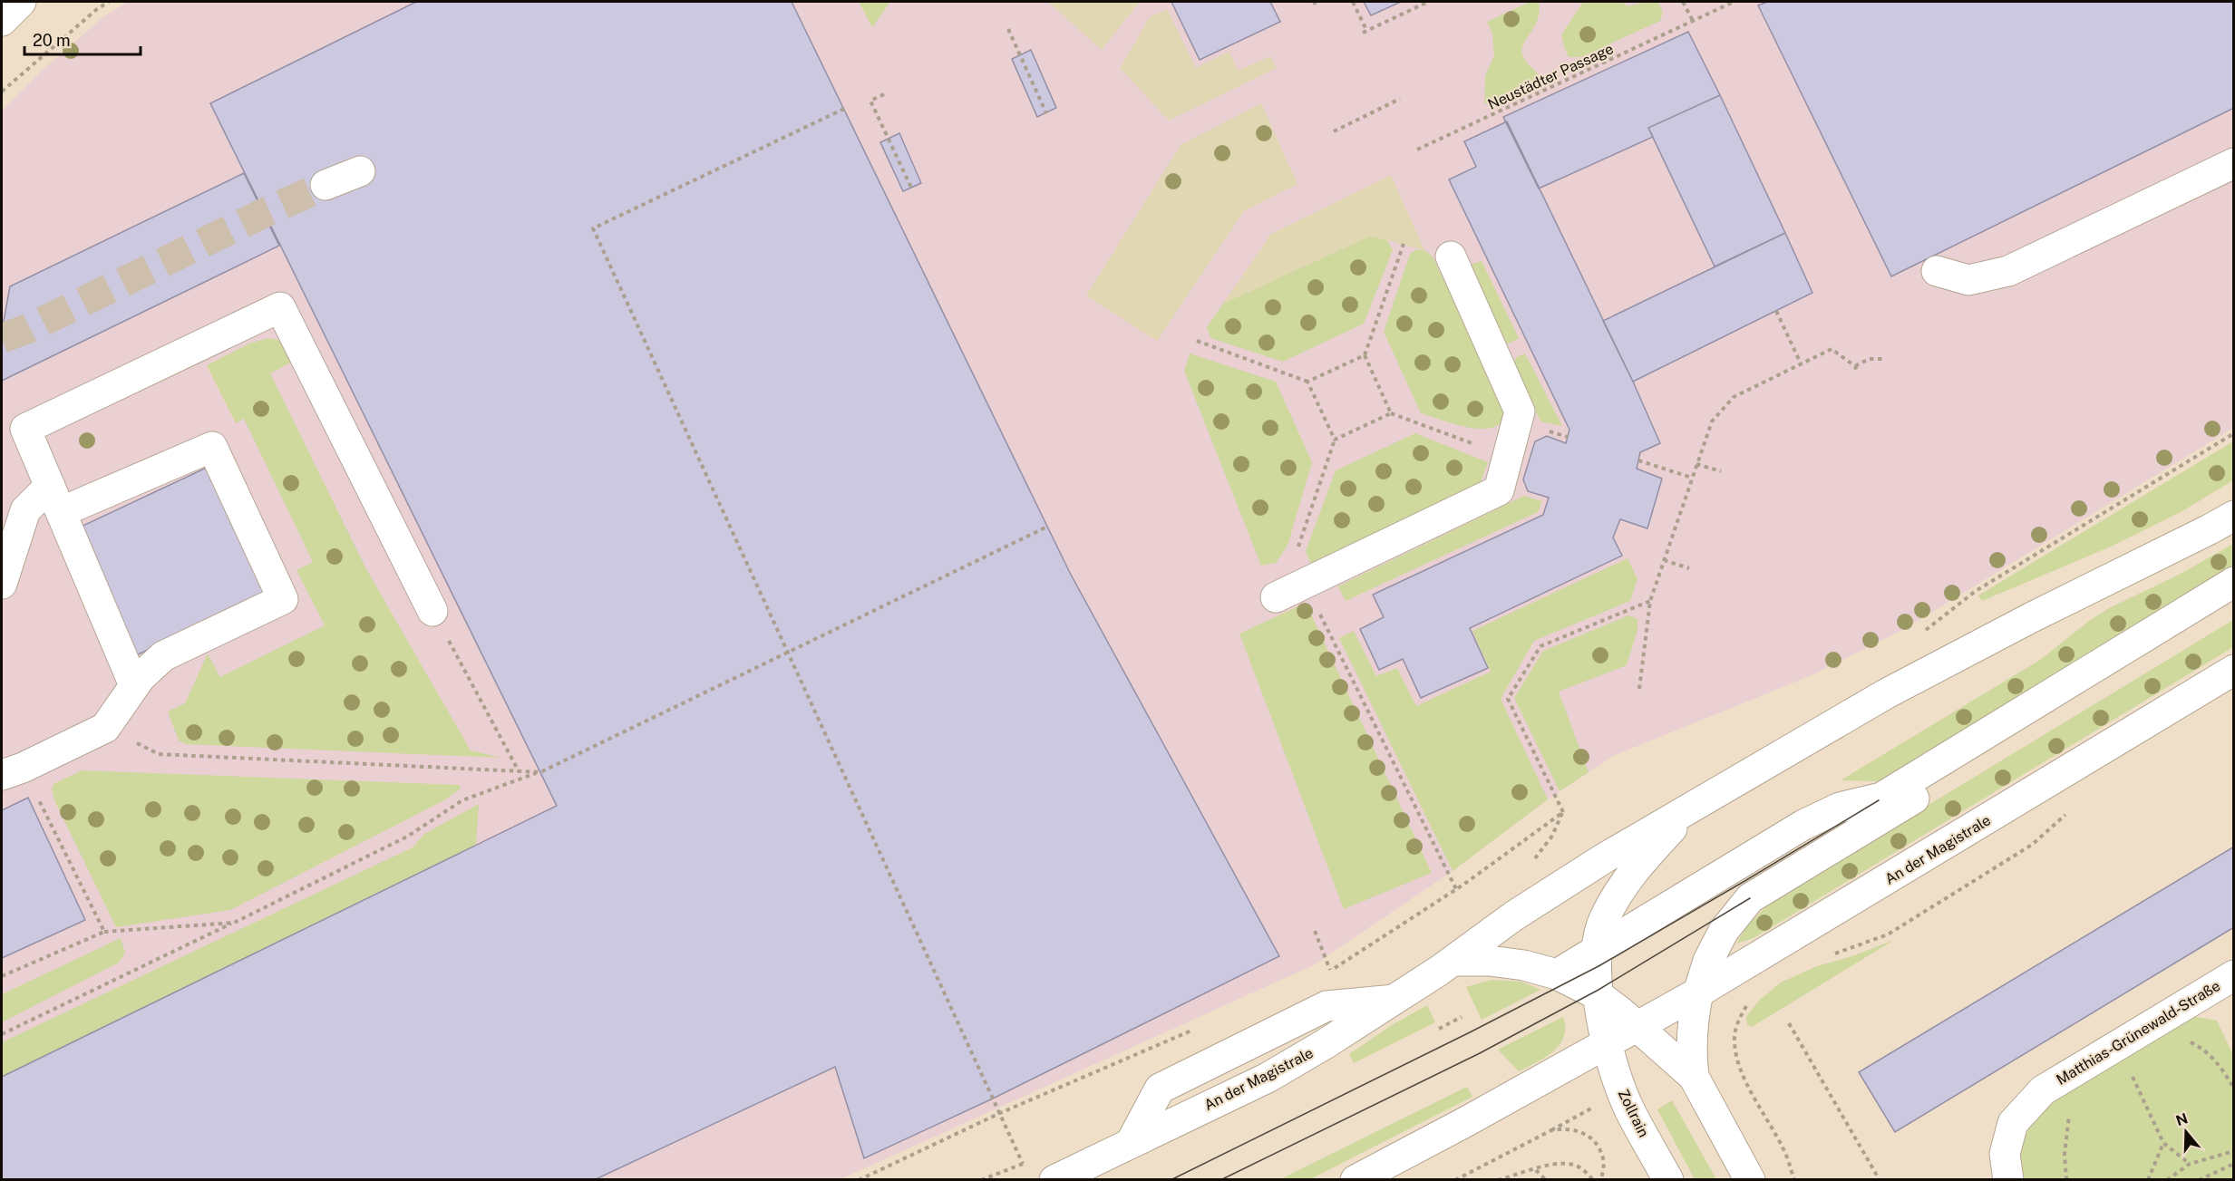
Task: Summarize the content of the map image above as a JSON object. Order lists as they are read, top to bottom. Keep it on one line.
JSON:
{"streets":{"main road":["An der Magistrale","Matthias-Grünewald-Straße","Zollrain"],"path":["Neustädter Passage"]},"crossings":[["An der Magistrale","Zollrain"]],"scale_bar":"20 m","north":"top"}
